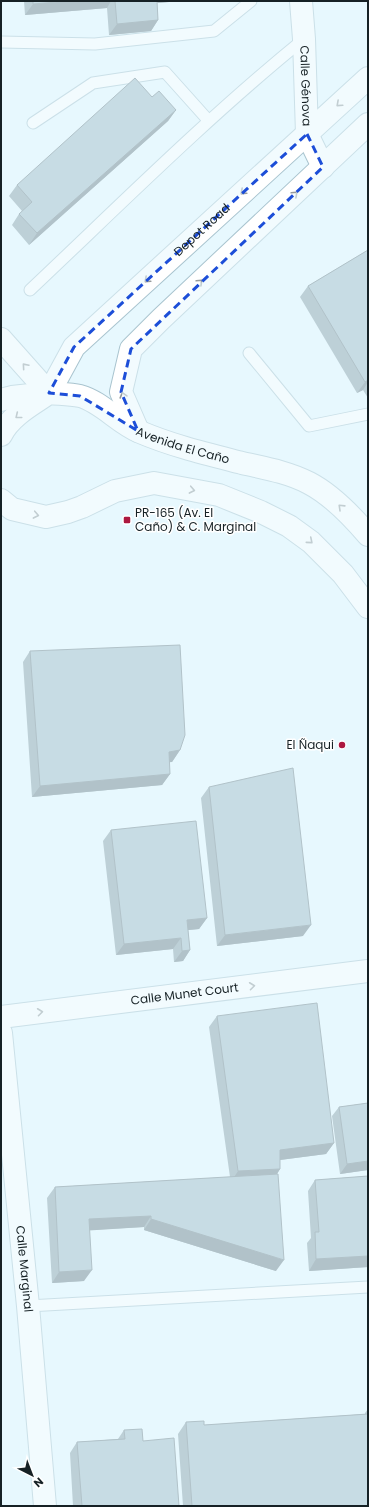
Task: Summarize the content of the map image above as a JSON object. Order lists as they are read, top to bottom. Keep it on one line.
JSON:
{"streets":{"main road":["Calle Génova","Depot Road","Avenida El Caño","Calle Munet Court","Calle Marginal"]},"crossings":[["Calle Génova","Depot Road"],["Depot Road","Avenida El Caño"]],"one_way":["Calle Munet Court"],"places":{"transit":["PR-165 (Av. El Caño) & C. Marginal"],"other":["El Ñaqui"]},"north":"bottom right"}
